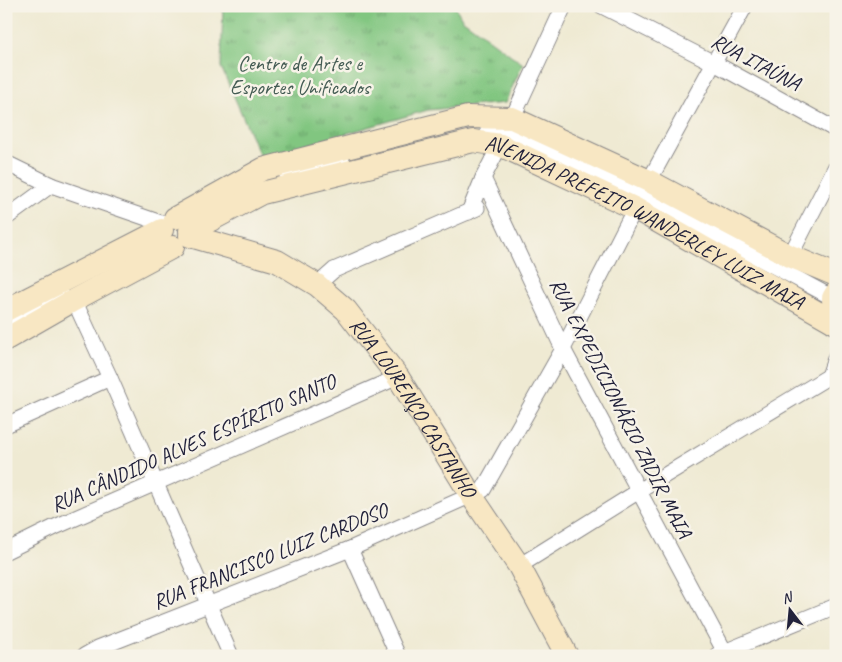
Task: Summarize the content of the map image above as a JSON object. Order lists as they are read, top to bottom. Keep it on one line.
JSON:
{"streets":{"main road":["AVENIDA PREFEITO WANDERLEY LUIZ MAIA","RUA LOURENÇO CASTANHO"],"street":["RUA ITAÚNA","RUA EXPEDICIONÁRIO ZADIR MAIA","RUA CÂNDIDO ALVES ESPÍRITO SANTO","RUA FRANCISCO LUIZ CARDOSO"]},"crossings":[["RUA ITAÚNA","RUA FRANCISCO LUIZ CARDOSO"],["AVENIDA PREFEITO WANDERLEY LUIZ MAIA","RUA LOURENÇO CASTANHO"],["AVENIDA PREFEITO WANDERLEY LUIZ MAIA","RUA FRANCISCO LUIZ CARDOSO"],["RUA LOURENÇO CASTANHO","RUA CÂNDIDO ALVES ESPÍRITO SANTO"],["RUA LOURENÇO CASTANHO","RUA FRANCISCO LUIZ CARDOSO"],["RUA EXPEDICIONÁRIO ZADIR MAIA","RUA FRANCISCO LUIZ CARDOSO"]],"parks":["Centro de Artes e Esportes Unificados"],"north":"top"}
